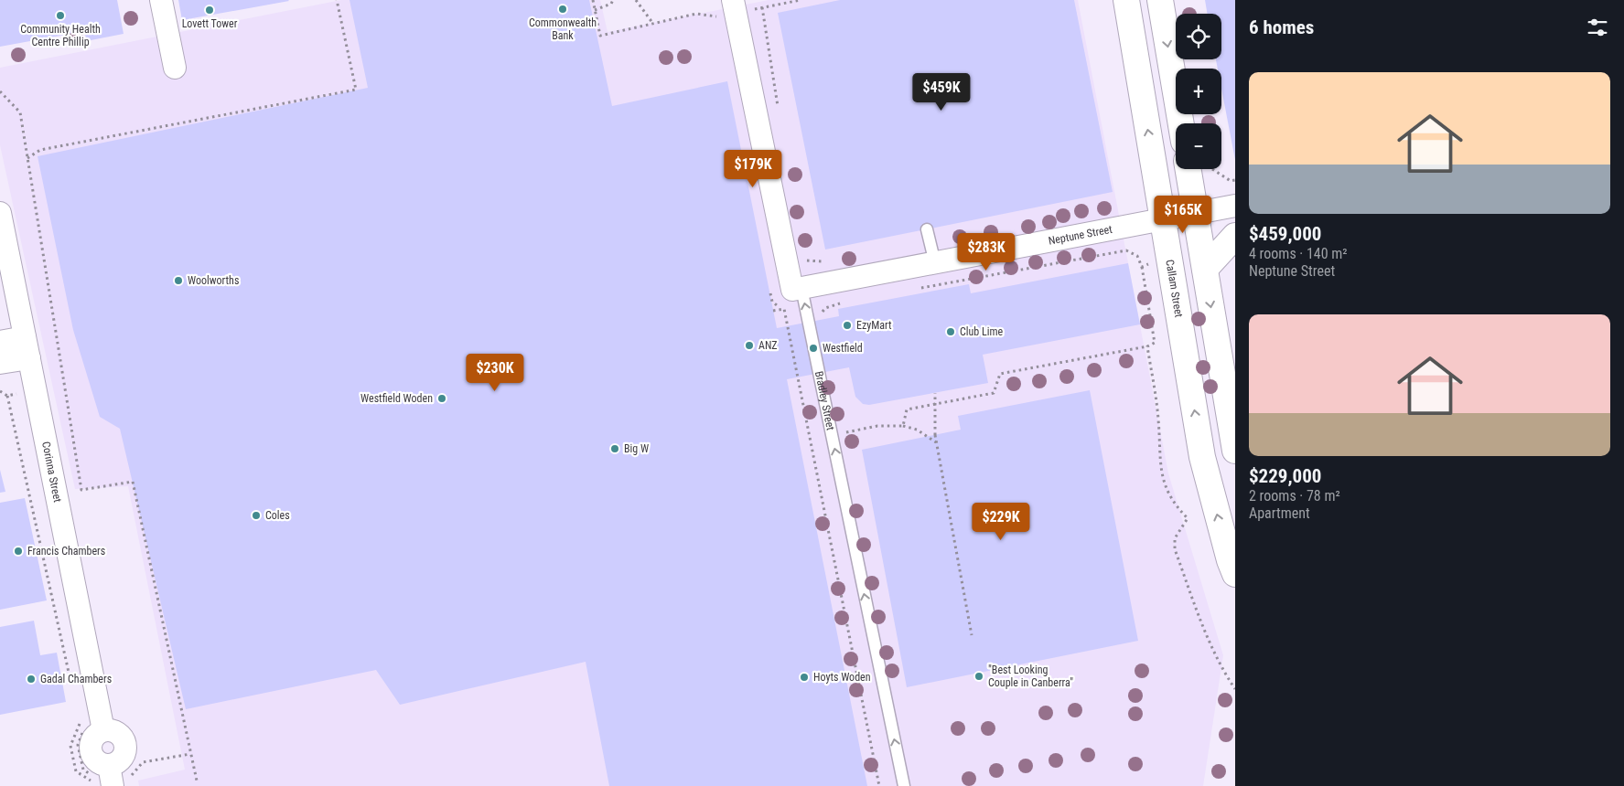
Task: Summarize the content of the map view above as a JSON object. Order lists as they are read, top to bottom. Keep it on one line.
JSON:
{"streets":{"street":["Neptune Street","Callam Street","Corinna Street"],"lane":["Bradley Street"]},"crossings":[["Neptune Street","Callam Street"],["Neptune Street","Bradley Street"]],"one_way":["Bradley Street"],"places":["Commonwealth Bank","Lovett Tower","Community Health Centre Phillip","Woolworths","EzyMart","Club Lime","ANZ","Westfield","Westfield Woden","Big W","Coles","Francis Chambers","\"Best Looking Couple in Canberra\"","Hoyts Woden","Gadal Chambers"],"page":{"heading":"6 homes","map_buttons":["+","−"],"list":[{"name":"$459,000","note":"4 rooms · 140 m² · Neptune Street"},{"name":"$229,000","note":"2 rooms · 78 m² · Apartment"}],"price":["$459K","$179K","$165K","$283K","$230K","$229K"]}}
